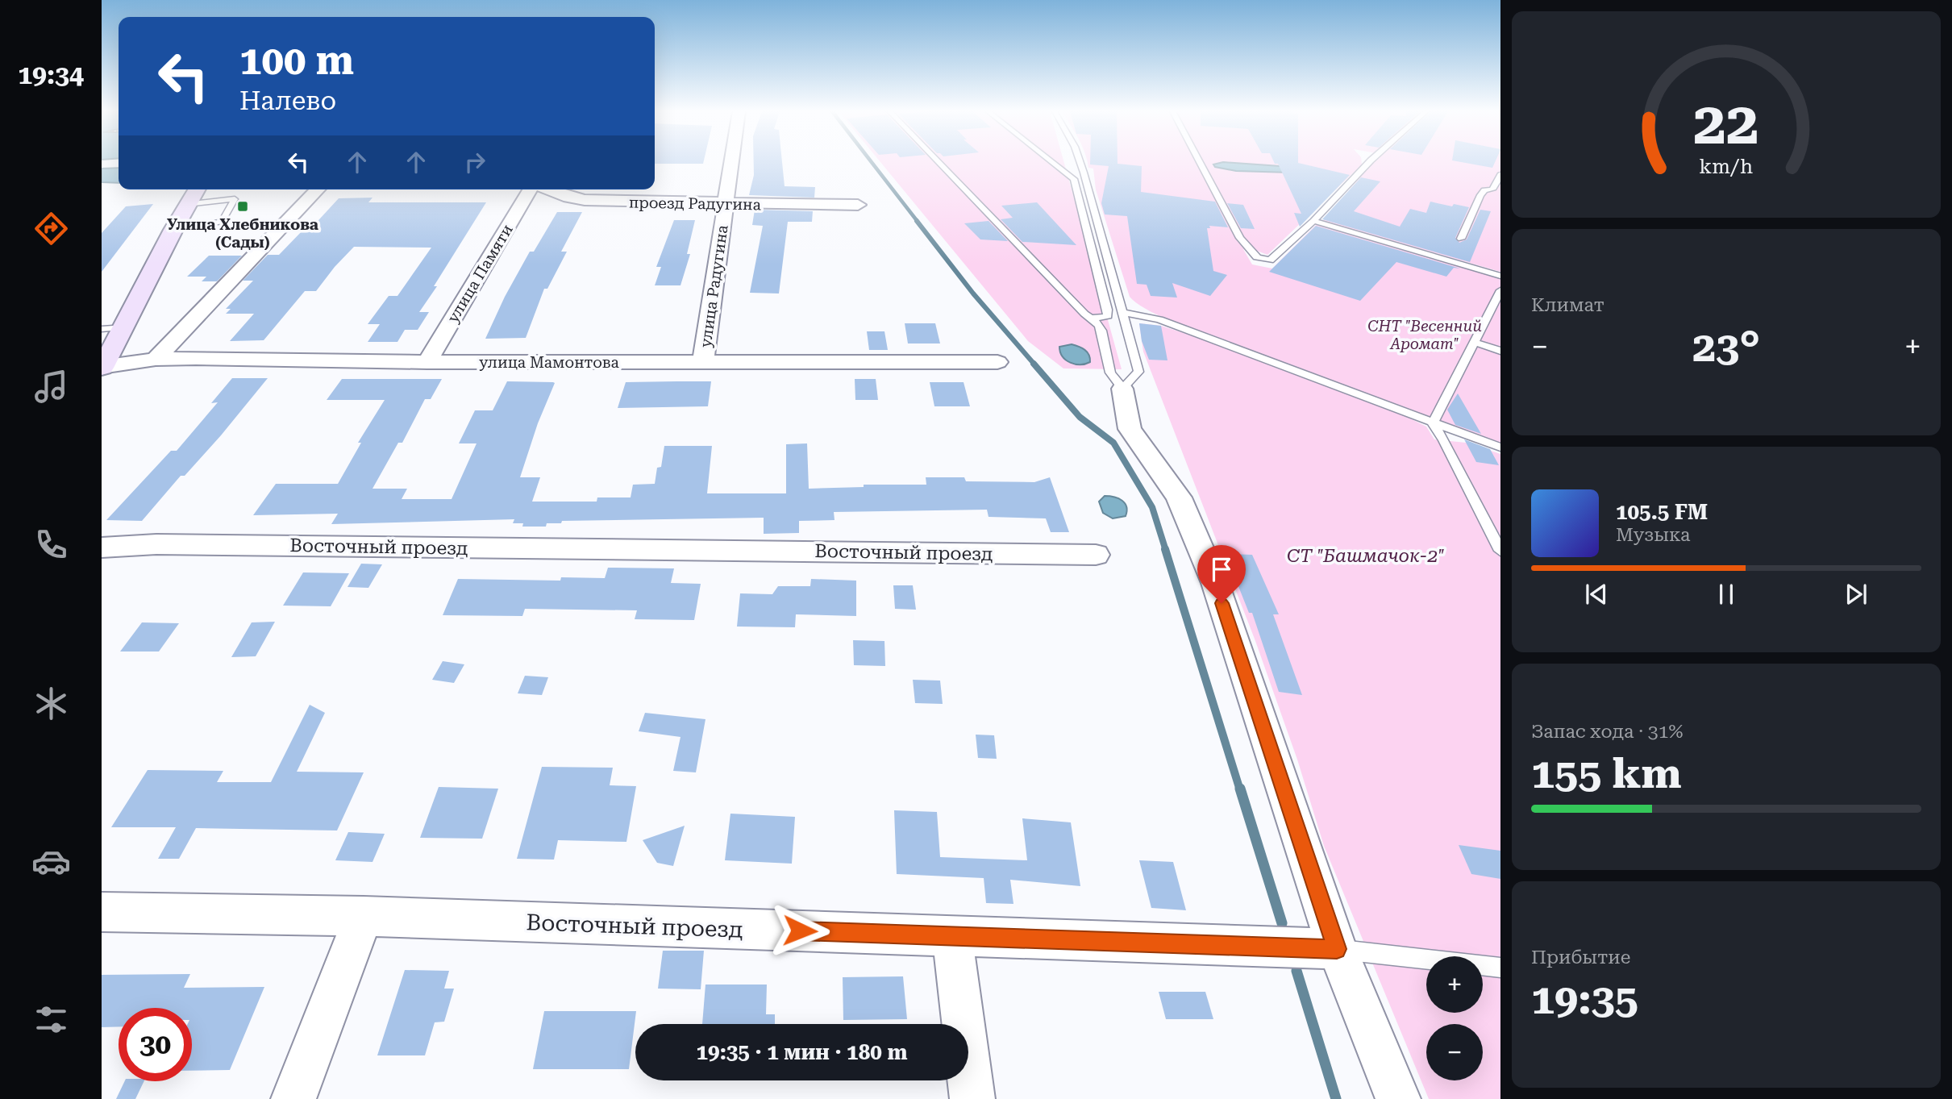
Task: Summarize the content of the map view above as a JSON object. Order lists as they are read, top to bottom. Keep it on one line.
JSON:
{"streets":{"street":["проезд Радугина","улица Памяти","улица Радугина","улица Мамонтова","Восточный проезд"]},"crossings":[["проезд Радугина","улица Радугина"],["улица Памяти","улица Мамонтова"],["улица Радугина","улица Мамонтова"]],"parks":["СНТ \"Весенний Аромат\"","СТ \"Башмачок-2\""],"places":{"transit":["Улица Хлебникова (Сады)"]},"page":{"tabs":"19:34","turn":["100 m","Налево"],"tile":["Климат",["Запас хода · 31%","155 km"],["Прибытие","19:35"]],"heat":["−","23°","+"],"song":["105.5 FM","Музыка"],"map_buttons":["+","−"],"limit":"30","trip":"19:35 · 1 мин · 180 m","gauge":["22","km/h"]}}
